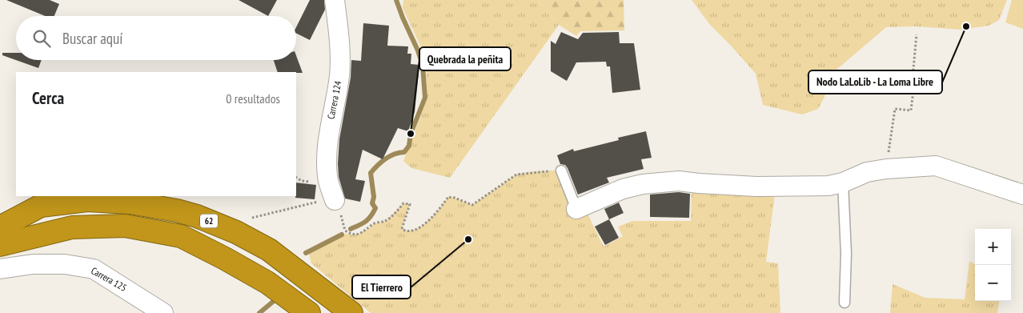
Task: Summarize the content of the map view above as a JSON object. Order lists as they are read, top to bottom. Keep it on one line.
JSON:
{"streets":{"highway":["62"],"street":["Carrera 124","Carrera 125"]},"places":["Nodo LaLoLib - La Loma Libre","Quebrada la peñita","El Tierrero"],"page":{"search":"Buscar aquí","heading":["Cerca","0 resultados"],"map_buttons":["+","−"]}}
